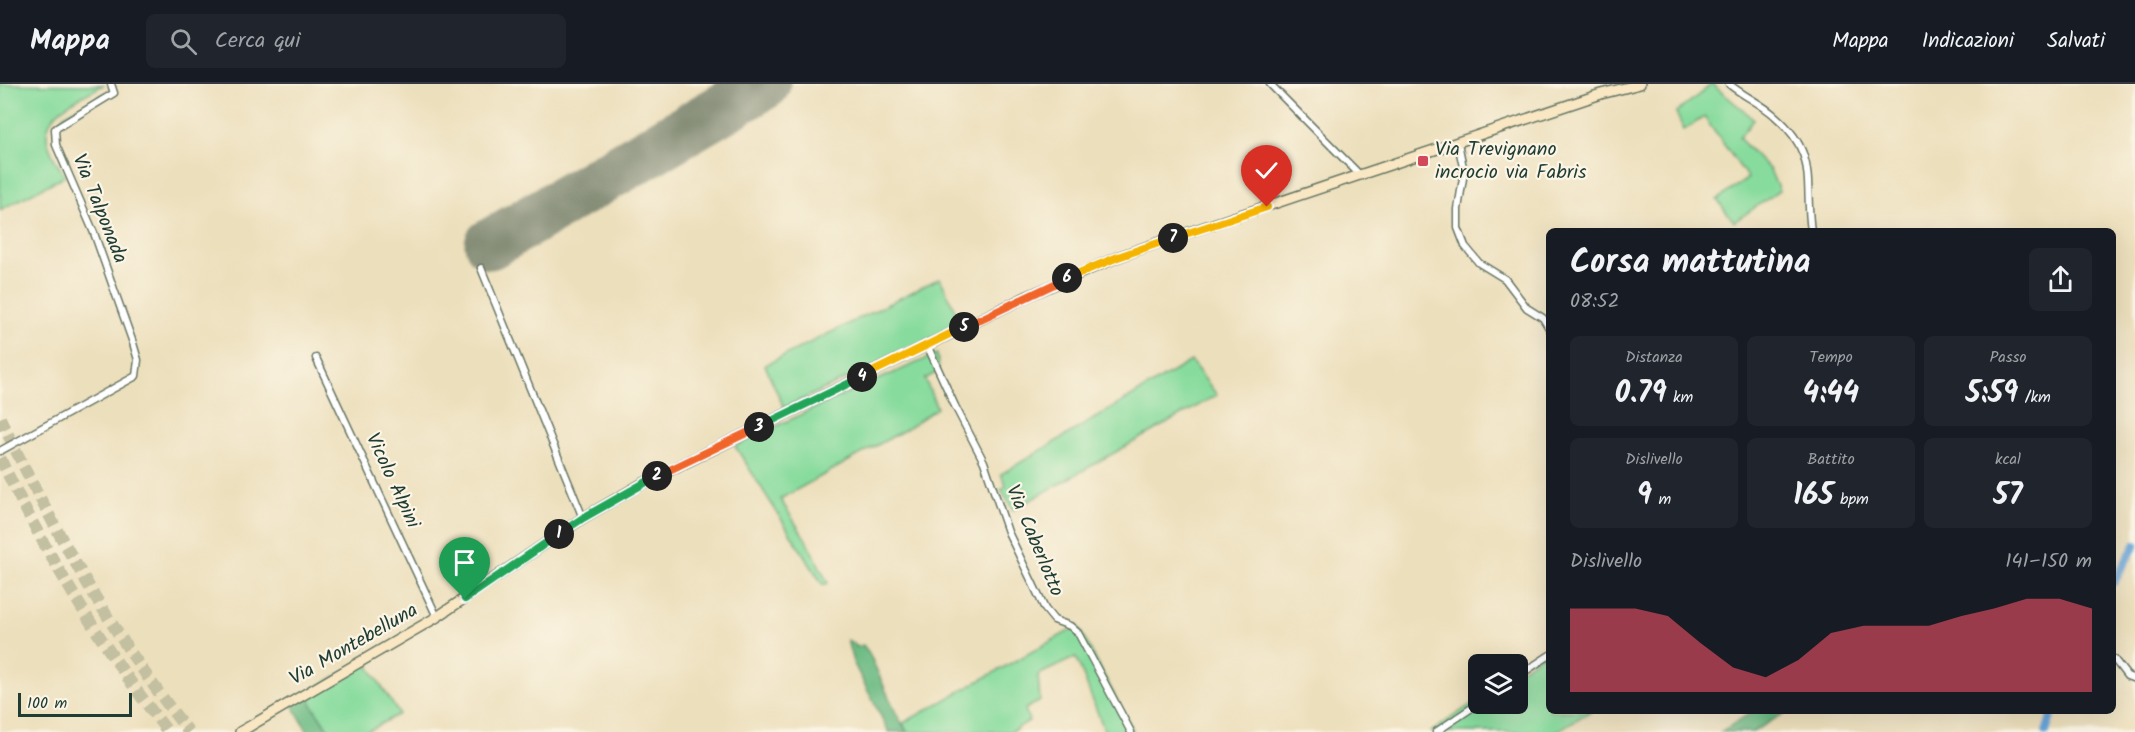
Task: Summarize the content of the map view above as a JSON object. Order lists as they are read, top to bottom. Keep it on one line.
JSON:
{"streets":{"main road":["Via Montebelluna"],"street":["Via Talponada","Vicolo Alpini","Via Caberlotto"]},"crossings":[["Vicolo Alpini","Via Montebelluna"],["Via Caberlotto","Via Montebelluna"]],"places":{"transit":["Via Trevignano incrocio via Fabris"]},"scale_bar":"100 m","page":{"header":"Mappa","search":"Cerca qui","nav":["Mappa","Indicazioni","Salvati"],"pins":["7","6","5","4","3","2","1"],"heading":["Corsa mattutina","08:52"],"stats":[["Distanza","0.79 km"],["Tempo","4:44"],["Passo","5:59 /km"],["Dislivello","9 m"],["Battito","165 bpm"],["kcal","57"]],"chart":["Dislivello","141–150 m"],"scale":"100 m"}}
